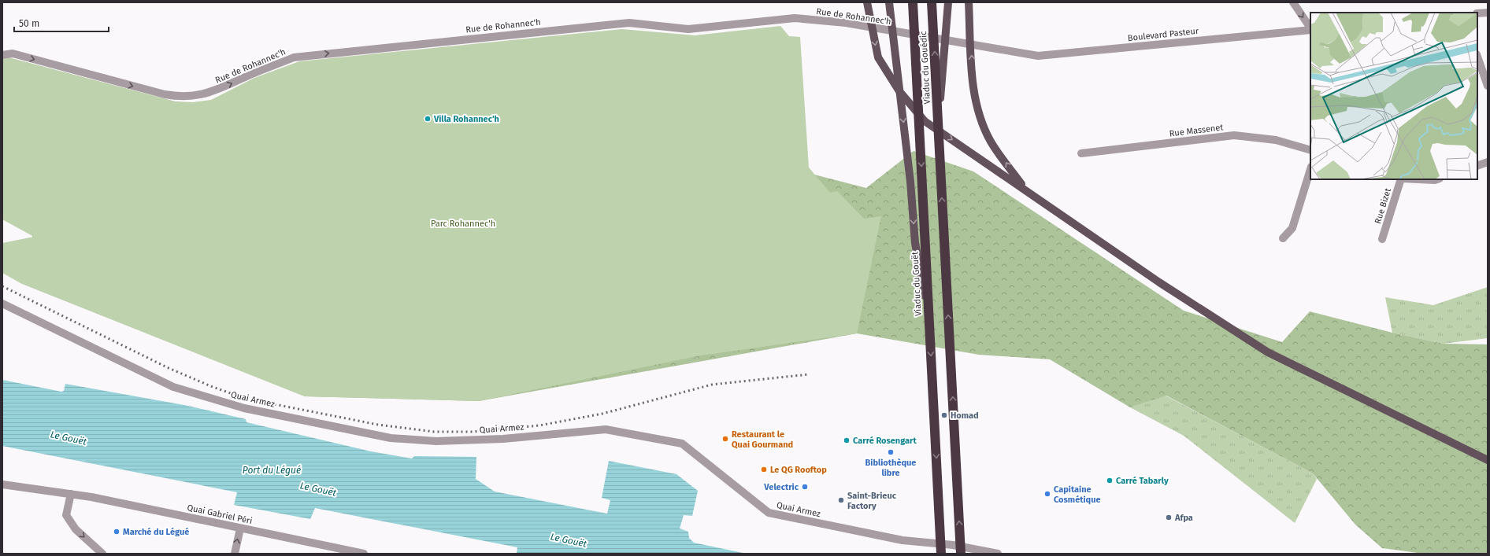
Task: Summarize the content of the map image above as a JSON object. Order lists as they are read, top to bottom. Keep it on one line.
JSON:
{"streets":{"highway":["Viaduc du Gouédic","Viaduc du Gouët"],"street":["Rue de Rohannec'h","Boulevard Pasteur","Rue Massenet","Rue Bizet","Quai Armez","Quai Gabriel Péri"]},"crossings":[["Rue de Rohannec'h","Boulevard Pasteur"]],"one_way":["Rue de Rohannec'h","Viaduc du Gouédic","Viaduc du Gouët"],"water":["Le Gouët","Port du Légué"],"parks":["Parc Rohannec'h"],"places":["Villa Rohannec'h","Homad","Restaurant le Quai Gourmand","Carré Rosengart","Bibliothèque libre","Le QG Rooftop","Carré Tabarly","Velectric","Capitaine Cosmétique","Saint-Brieuc Factory","Afpa","Marché du Légué"],"scale_bar":"50 m"}
